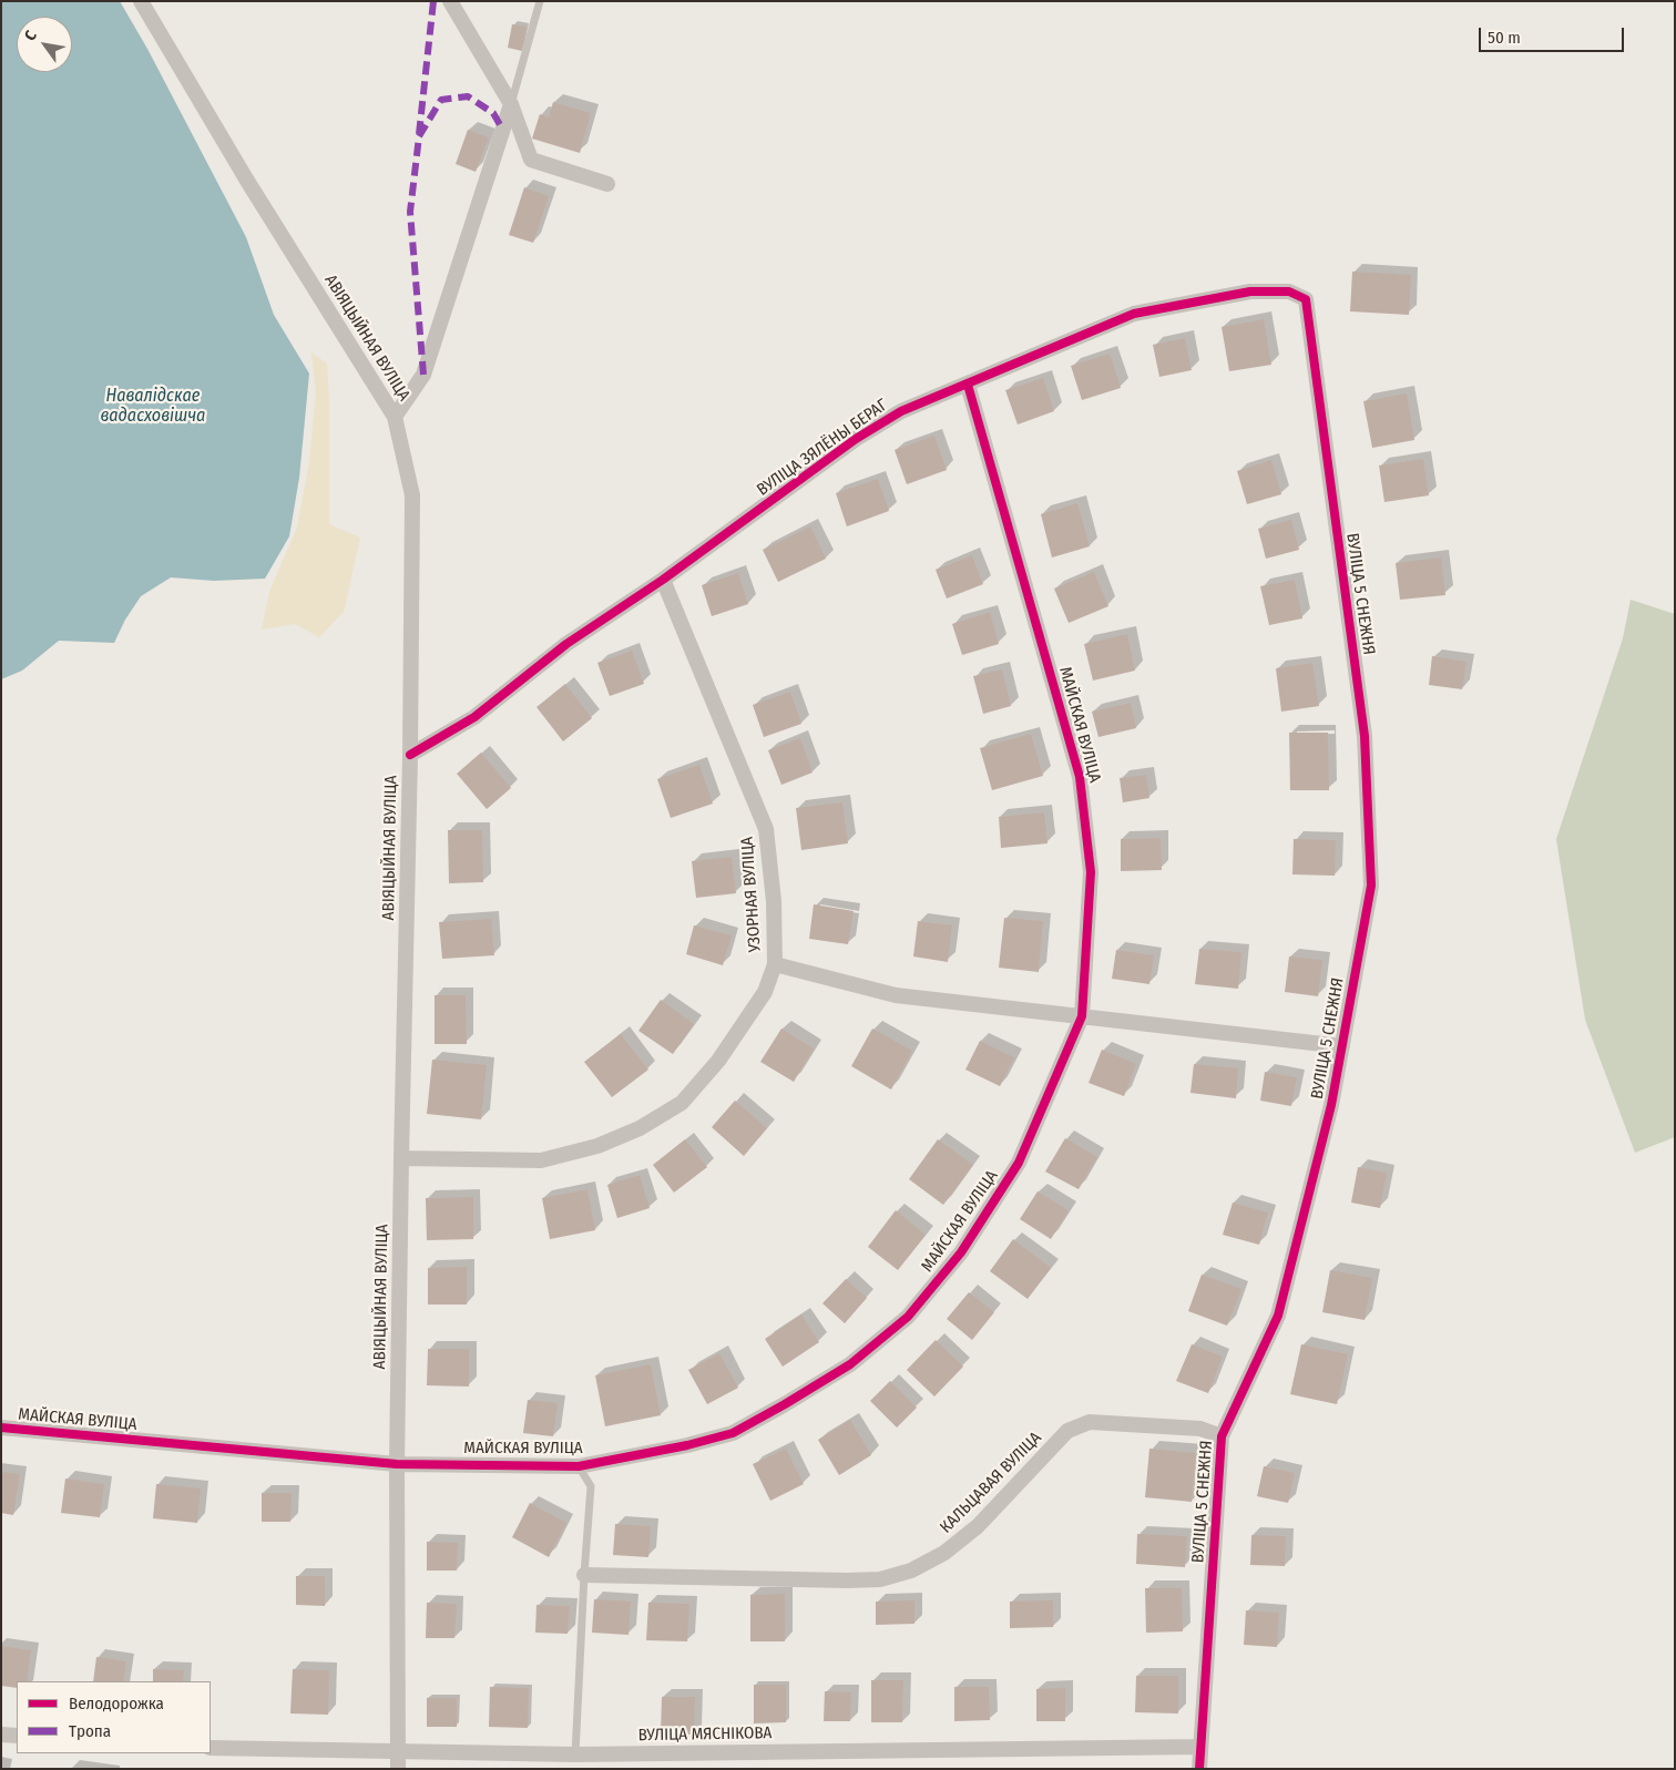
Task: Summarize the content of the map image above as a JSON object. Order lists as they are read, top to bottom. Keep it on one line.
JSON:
{"streets":{"street":["АВІЯЦЫЙНАЯ ВУЛІЦА","ВУЛІЦА ЗЯЛЁНЫ БЕРАГ","ВУЛІЦА 5 СНЕЖНЯ","МАЙСКАЯ ВУЛІЦА","УЗОРНАЯ ВУЛІЦА","КАЛЬЦАВАЯ ВУЛІЦА","ВУЛІЦА МЯСНІКОВА"]},"crossings":[["АВІЯЦЫЙНАЯ ВУЛІЦА","ВУЛІЦА ЗЯЛЁНЫ БЕРАГ"],["АВІЯЦЫЙНАЯ ВУЛІЦА","МАЙСКАЯ ВУЛІЦА"],["АВІЯЦЫЙНАЯ ВУЛІЦА","УЗОРНАЯ ВУЛІЦА"],["АВІЯЦЫЙНАЯ ВУЛІЦА","ВУЛІЦА МЯСНІКОВА"],["ВУЛІЦА ЗЯЛЁНЫ БЕРАГ","ВУЛІЦА 5 СНЕЖНЯ"],["ВУЛІЦА ЗЯЛЁНЫ БЕРАГ","МАЙСКАЯ ВУЛІЦА"],["ВУЛІЦА ЗЯЛЁНЫ БЕРАГ","УЗОРНАЯ ВУЛІЦА"],["ВУЛІЦА 5 СНЕЖНЯ","КАЛЬЦАВАЯ ВУЛІЦА"],["ВУЛІЦА 5 СНЕЖНЯ","ВУЛІЦА МЯСНІКОВА"]],"water":["Навалідскае вадасховішча"],"legend":["Велодорожка","Тропа"],"scale_bar":"50 m","north":"top left"}
